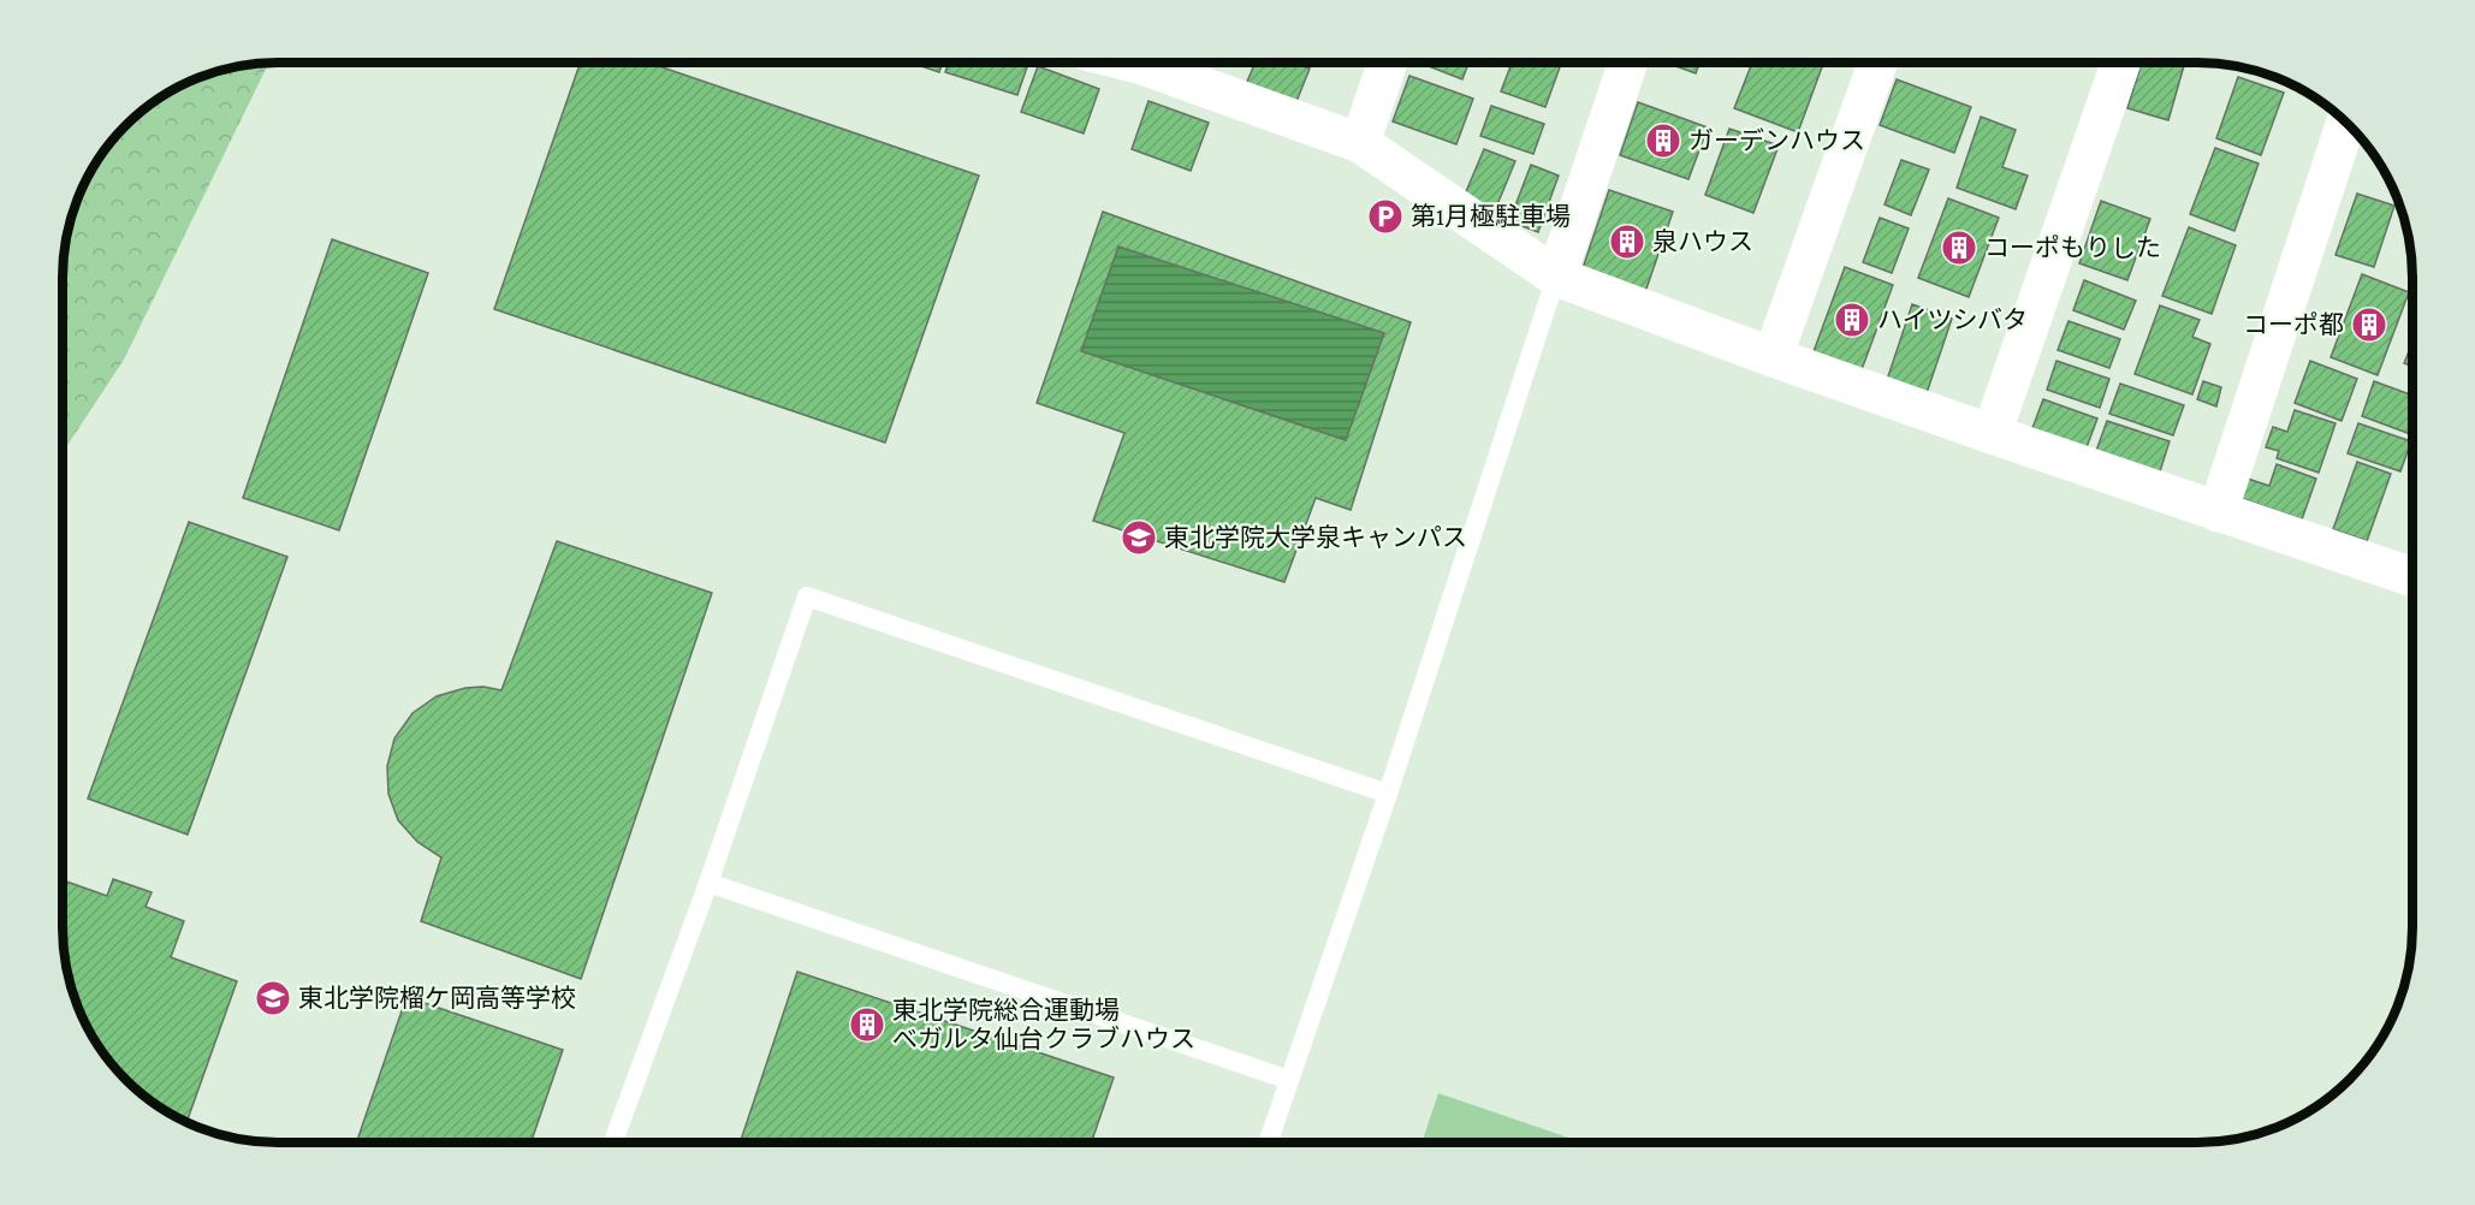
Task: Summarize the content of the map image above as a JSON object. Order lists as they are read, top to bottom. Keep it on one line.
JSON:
{"places":{"building":["ガーデンハウス","泉ハウス","コーポもりした","ハイツシバタ","コーポ都","東北学院総合運動場 べガルタ仙台クラブハウス"],"parking":["第1月極駐車場"],"school or university":["東北学院大学泉キャンパス","東北学院榴ケ岡高等学校"]}}
